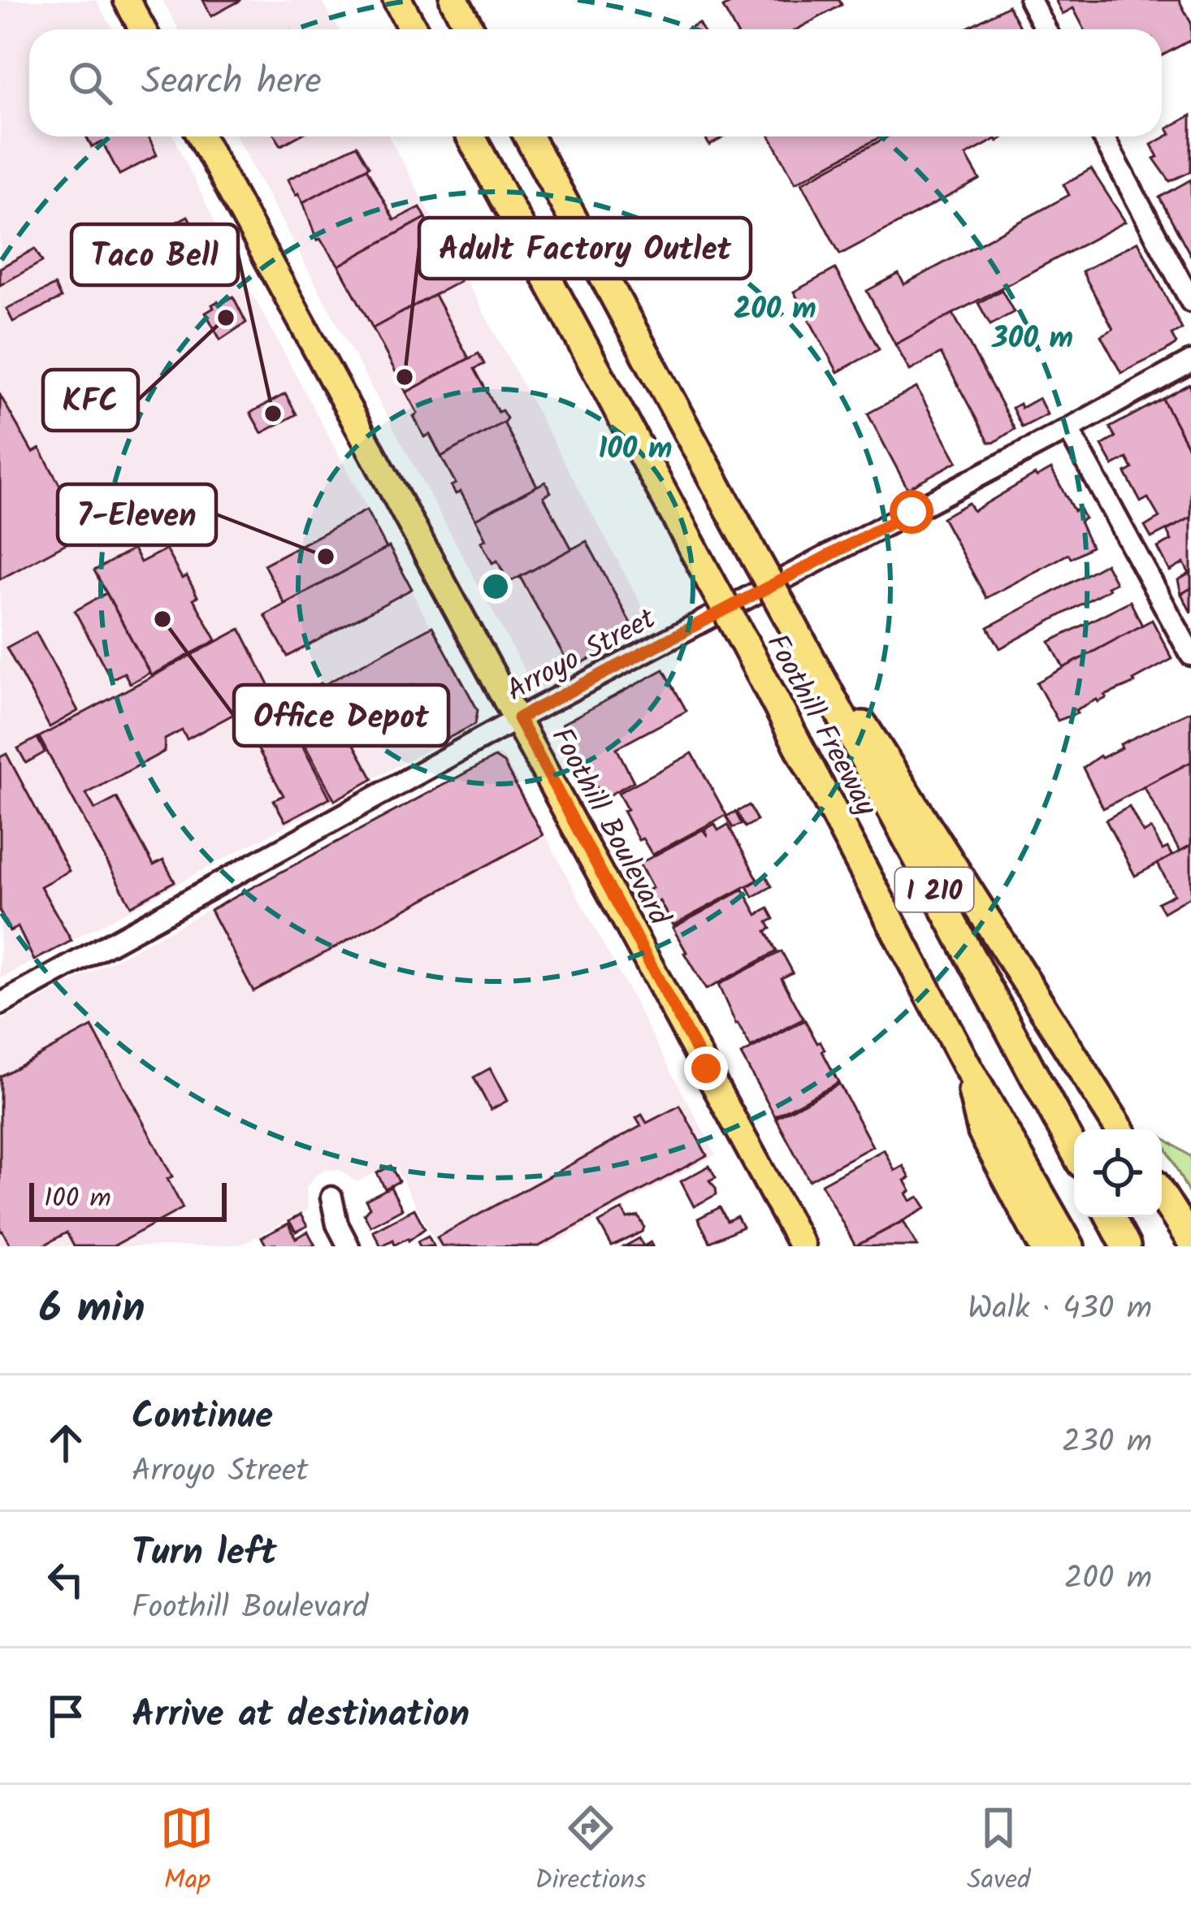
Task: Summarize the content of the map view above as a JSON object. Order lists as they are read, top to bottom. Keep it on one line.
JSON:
{"streets":{"highway":["Foothill Freeway","I 210"],"main road":["Foothill Boulevard"],"street":["Arroyo Street"]},"crossings":[["Arroyo Street","Foothill Boulevard"]],"places":["KFC","Adult Factory Outlet","Taco Bell","7-Eleven","Office Depot"],"scale_bar":"100 m","page":{"search":"Search here","scale":"100 m","heading":["6 min","Walk · 430 m"],"list":[["Continue","Arroyo Street","230 m"],["Turn left","Foothill Boulevard","200 m"],"Arrive at destination"],"nav":["Map","Directions","Saved"]},"rings":["200 m","300 m","100 m"]}
